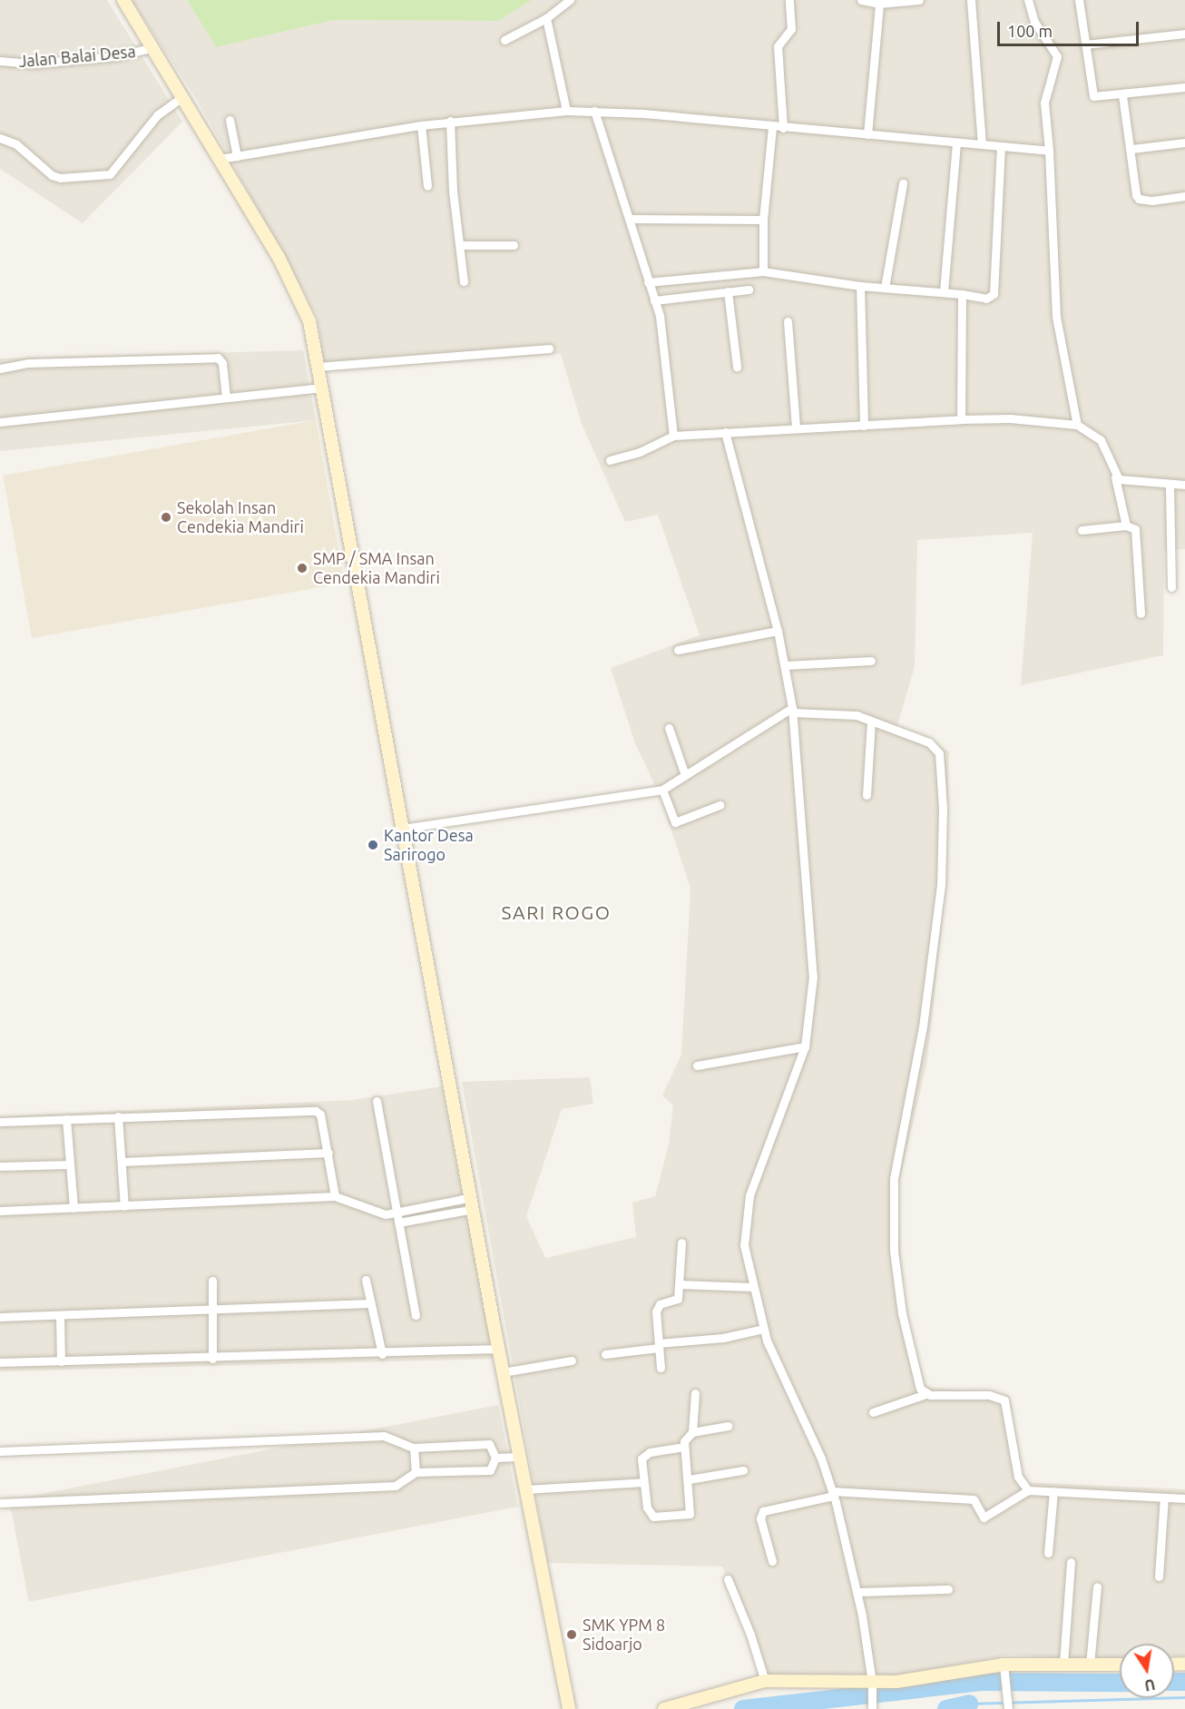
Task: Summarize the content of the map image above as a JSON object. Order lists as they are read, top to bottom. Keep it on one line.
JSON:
{"streets":{"street":["Jalan Balai Desa"]},"districts":["SARI ROGO"],"places":["Sekolah Insan Cendekia Mandiri","SMP / SMA Insan Cendekia Mandiri","Kantor Desa Sarirogo","SMK YPM 8 Sidoarjo"],"scale_bar":"100 m","north":"bottom"}
